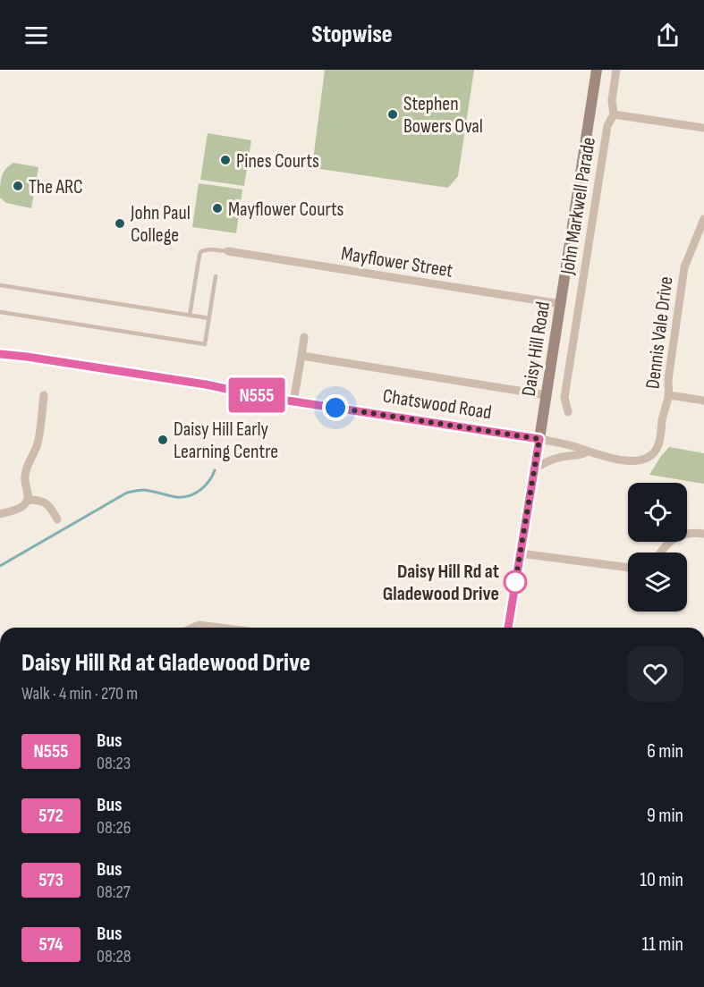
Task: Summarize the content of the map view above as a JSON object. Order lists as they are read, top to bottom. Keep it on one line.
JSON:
{"streets":{"main road":["Daisy Hill Road","Chatswood Road"],"street":["John Markwell Parade","Mayflower Street","Dennis Vale Drive"]},"crossings":[["Mayflower Street","Daisy Hill Road"],["Dennis Vale Drive","Chatswood Road"],["Daisy Hill Road","Chatswood Road"]],"places":["Stephen Bowers Oval","Pines Courts","The ARC","Mayflower Courts","John Paul College","Daisy Hill Early Learning Centre","Daisy Hill Rd at Gladewood Drive"],"lines":["bus line N555"],"page":{"header":"Stopwise","on_map":"N555","heading":["Daisy Hill Rd at Gladewood Drive","Walk · 4 min · 270 m"],"list":[{"mark":"N555","name":"Bus","note":"08:23","value":"6 min"},{"mark":"572","name":"Bus","note":"08:26","value":"9 min"},{"mark":"573","name":"Bus","note":"08:27","value":"10 min"},{"mark":"574","name":"Bus","note":"08:28","value":"11 min"}]}}
